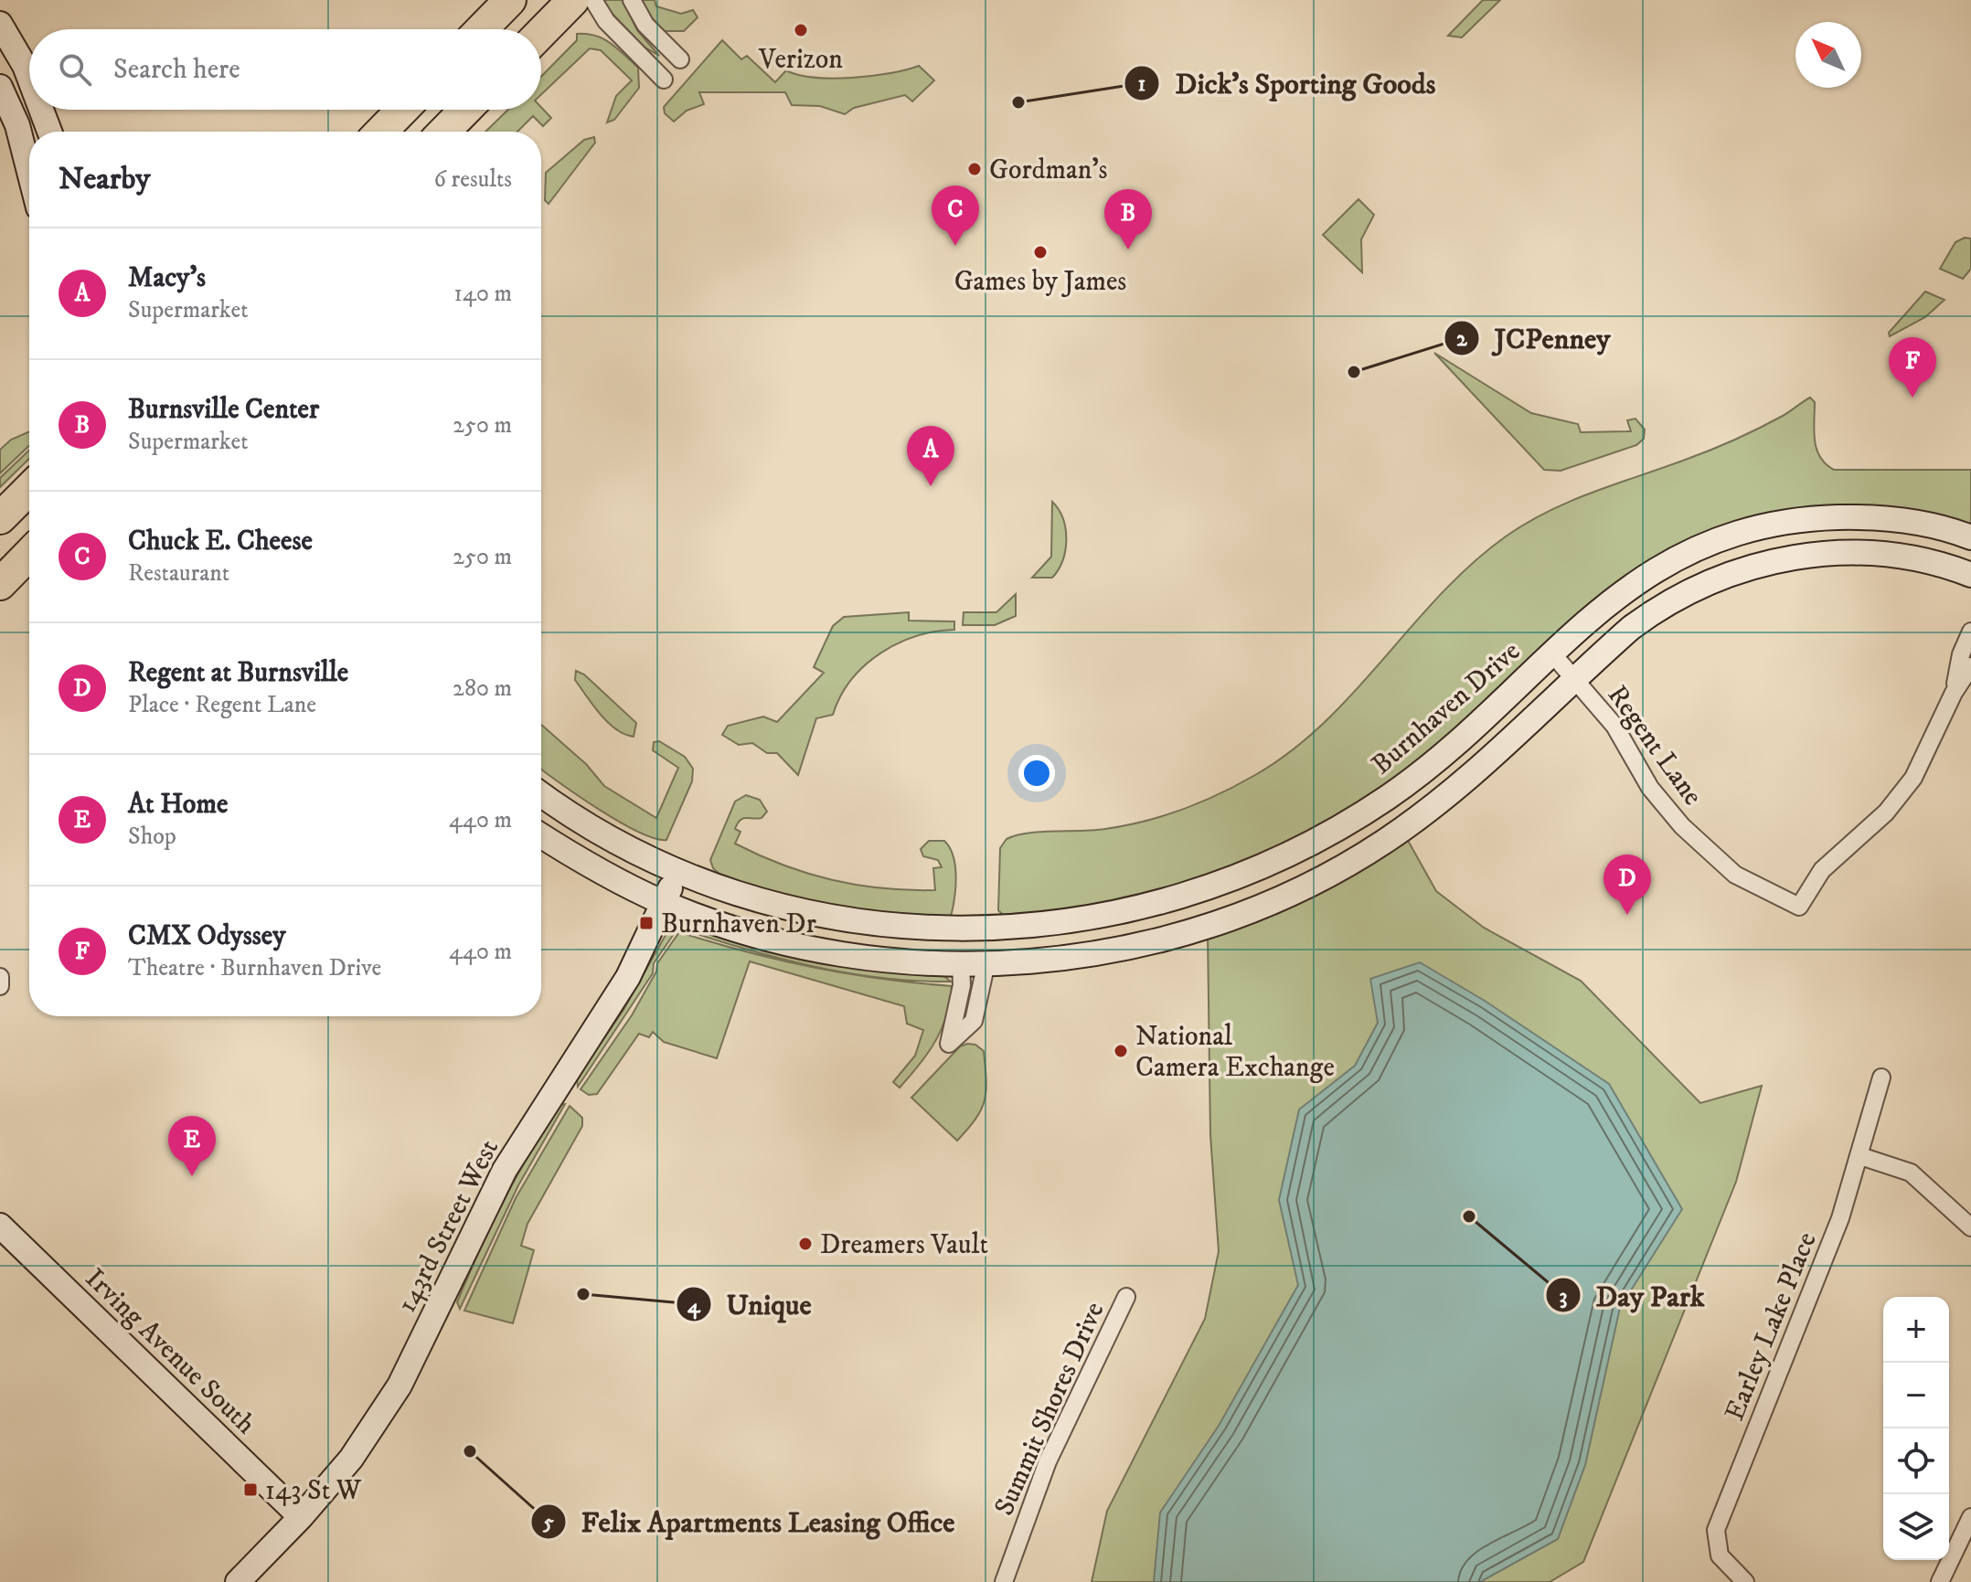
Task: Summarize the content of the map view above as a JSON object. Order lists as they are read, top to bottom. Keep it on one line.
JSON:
{"streets":{"street":["Burnhaven Drive","Regent Lane","143rd Street West","Earley Lake Place","Irving Avenue South","Summit Shores Drive"]},"crossings":[["Burnhaven Drive","Regent Lane"],["Burnhaven Drive","143rd Street West"],["143rd Street West","Irving Avenue South"]],"places":{"other":["Verizon","Dick's Sporting Goods","Gordman's","Games by James","JCPenney","National Camera Exchange","Day Park","Dreamers Vault","Unique","Felix Apartments Leasing Office"],"transit":["Burnhaven Dr","143 St W"]},"north":"top left","page":{"search":"Search here","heading":["Nearby","6 results"],"pins":["C","B","F","A","D","E"],"list":[{"mark":"A","name":"Macy's","note":"Supermarket","value":"140 m"},{"mark":"B","name":"Burnsville Center","note":"Supermarket","value":"250 m"},{"mark":"C","name":"Chuck E. Cheese","note":"Restaurant","value":"250 m"},{"mark":"D","name":"Regent at Burnsville","note":"Place · Regent Lane","value":"280 m"},{"mark":"E","name":"At Home","note":"Shop","value":"440 m"},{"mark":"F","name":"CMX Odyssey","note":"Theatre · Burnhaven Drive","value":"440 m"}],"map_buttons":["+","−"]}}
